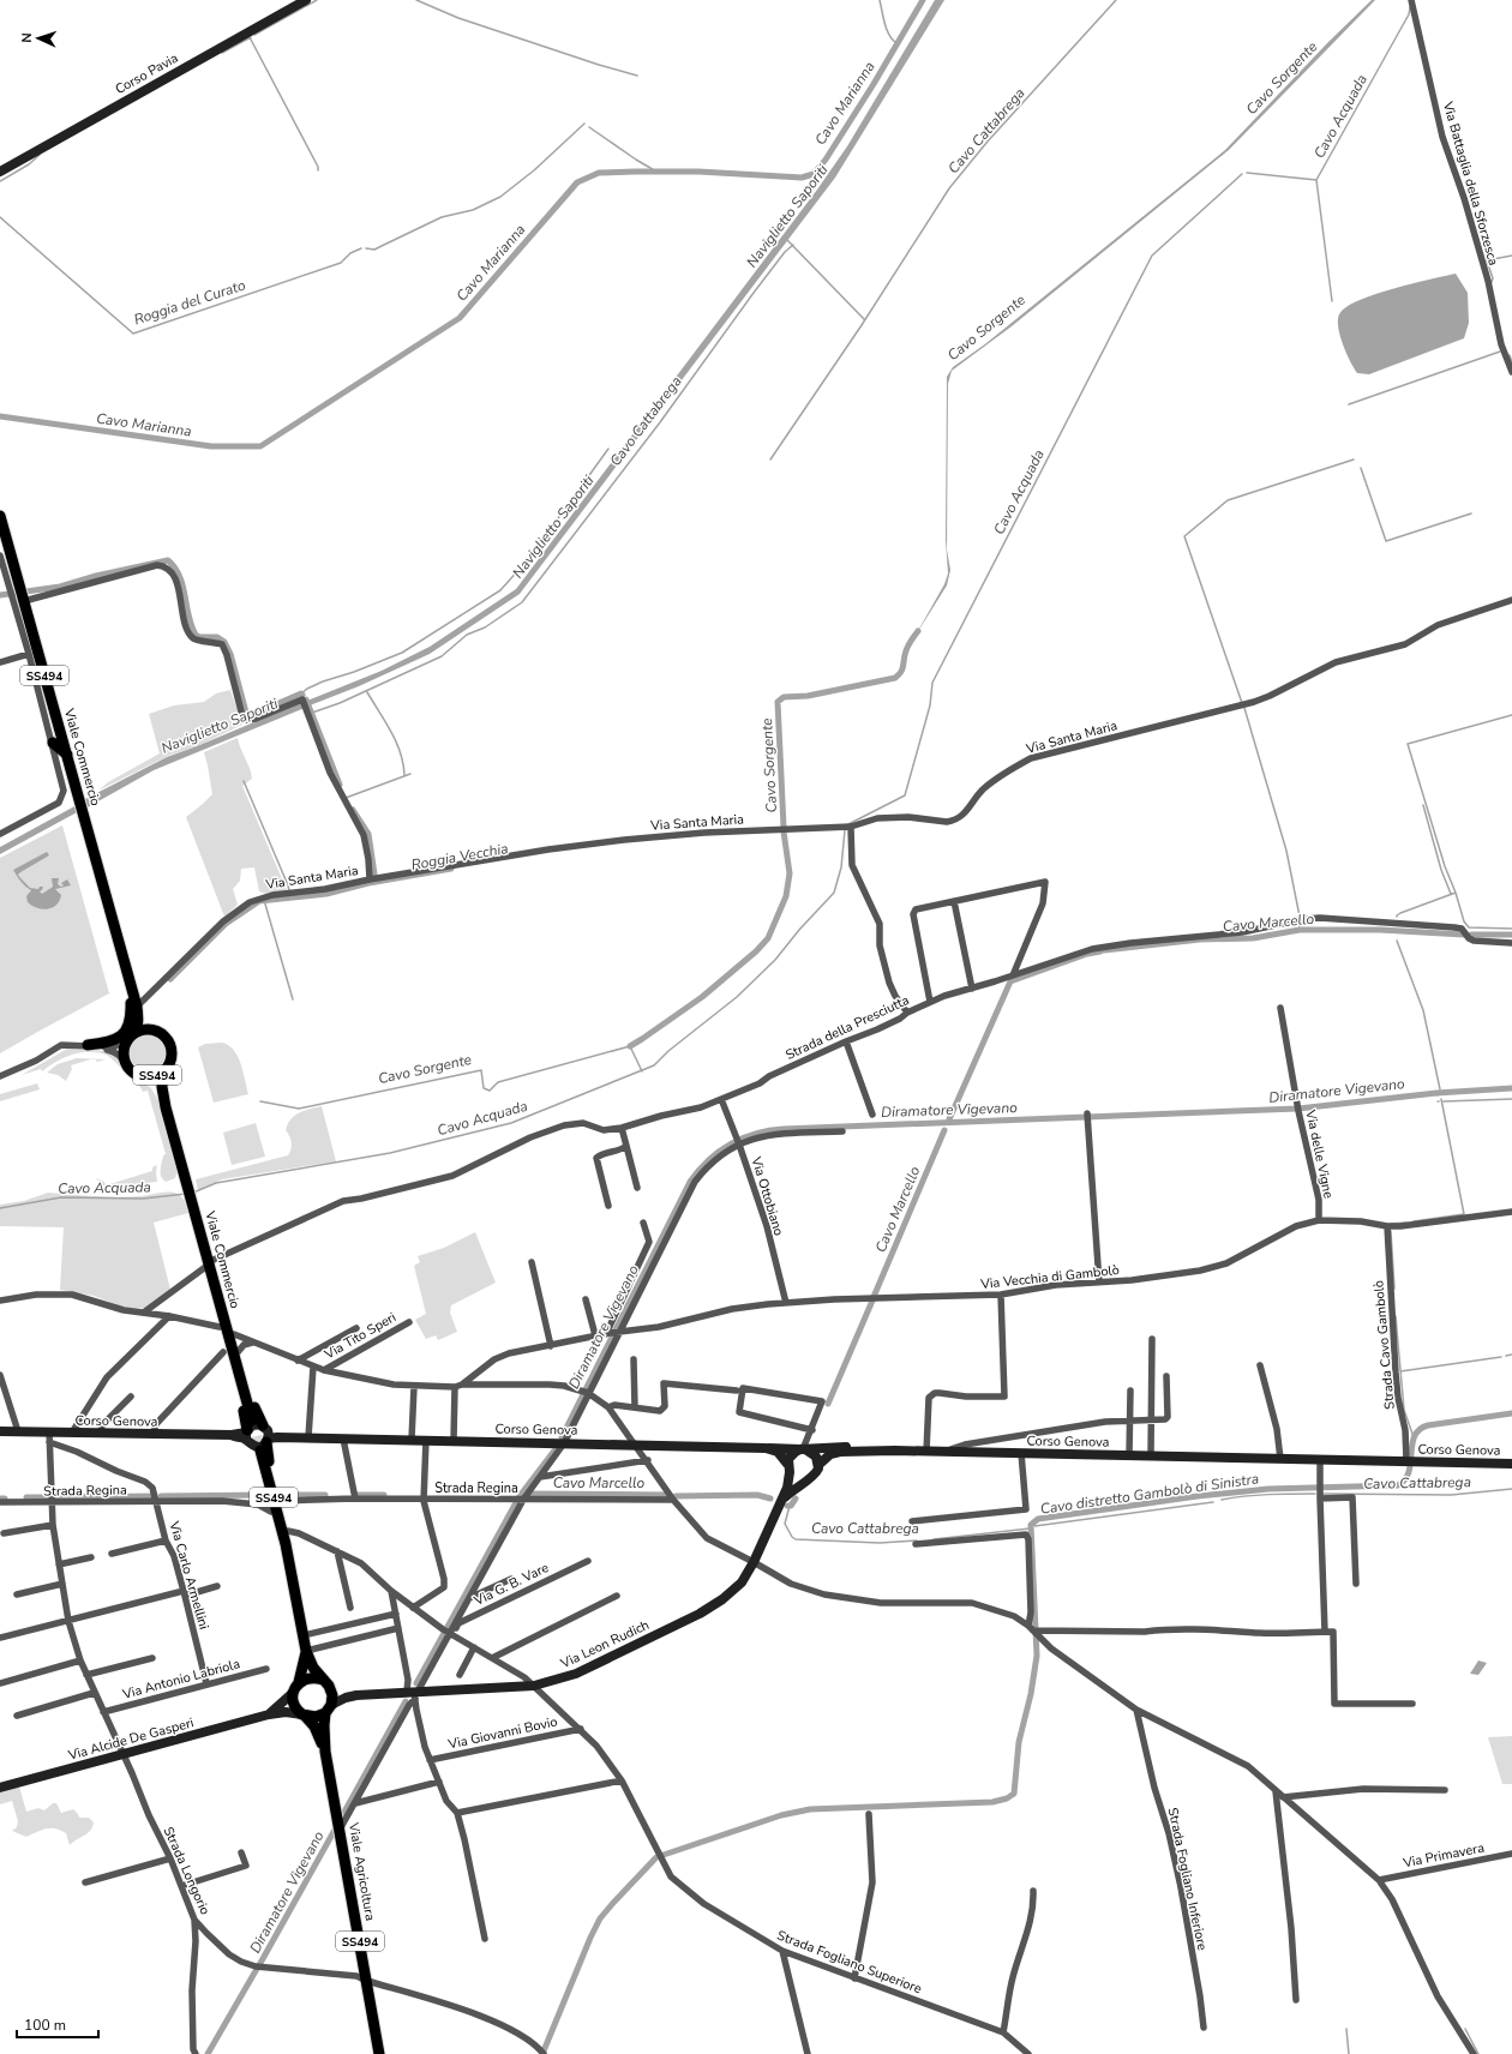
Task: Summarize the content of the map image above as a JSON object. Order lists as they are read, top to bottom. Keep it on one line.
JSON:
{"streets":{"main road":["Corso Pavia","SS494","Viale Commercio","Corso Genova","Via Leon Rudich","Via Alcide De Gasperi","Viale Agricoltura"],"street":["Via Battaglia della Sforzesca","Via Santa Maria","Strada della Presciutta","Via delle Vigne","Via Ottobiano","Via Vecchia di Gambolò","Via Tito Speri","Strada Cavo Gambolò","Strada Regina","Via Carlo Armellini","Via G. B. Vare","Via Antonio Labriola","Via Giovanni Bovio","Via Primavera","Strada Longorio","Strada Fogliano Inferiore","Strada Fogliano Superiore"]},"crossings":[["SS494","Viale Commercio"],["Via Santa Maria","Viale Commercio"],["Viale Commercio","Strada della Presciutta"],["Viale Commercio","Corso Genova"],["Viale Commercio","Viale Agricoltura"],["Strada della Presciutta","Via Ottobiano"],["Via delle Vigne","Via Vecchia di Gambolò"],["Via Ottobiano","Via Vecchia di Gambolò"],["Via Vecchia di Gambolò","Strada Cavo Gambolò"],["Strada Cavo Gambolò","Corso Genova"],["Corso Genova","Via Leon Rudich"],["Corso Genova","Strada Longorio"],["Corso Genova","Viale Agricoltura"],["Strada Regina","Via Carlo Armellini"],["Strada Regina","Strada Longorio"],["Via Carlo Armellini","Via Antonio Labriola"],["Via G. B. Vare","Strada Fogliano Superiore"],["Via Leon Rudich","Strada Fogliano Superiore"],["Via Antonio Labriola","Strada Longorio"],["Via Giovanni Bovio","Strada Fogliano Superiore"],["Via Alcide De Gasperi","Strada Longorio"],["Via Alcide De Gasperi","Viale Agricoltura"],["Strada Longorio","Viale Agricoltura"]],"water":["Cavo Sorgente","Cavo Marianna","Cavo Acquada","Cavo Cattabrega","Naviglietto Saporiti","Roggia del Curato","Roggia Vecchia","Cavo Marcello","Diramatore Vigevano","Cavo distretto Gambolò di Sinistra"],"scale_bar":"100 m","north":"left"}
